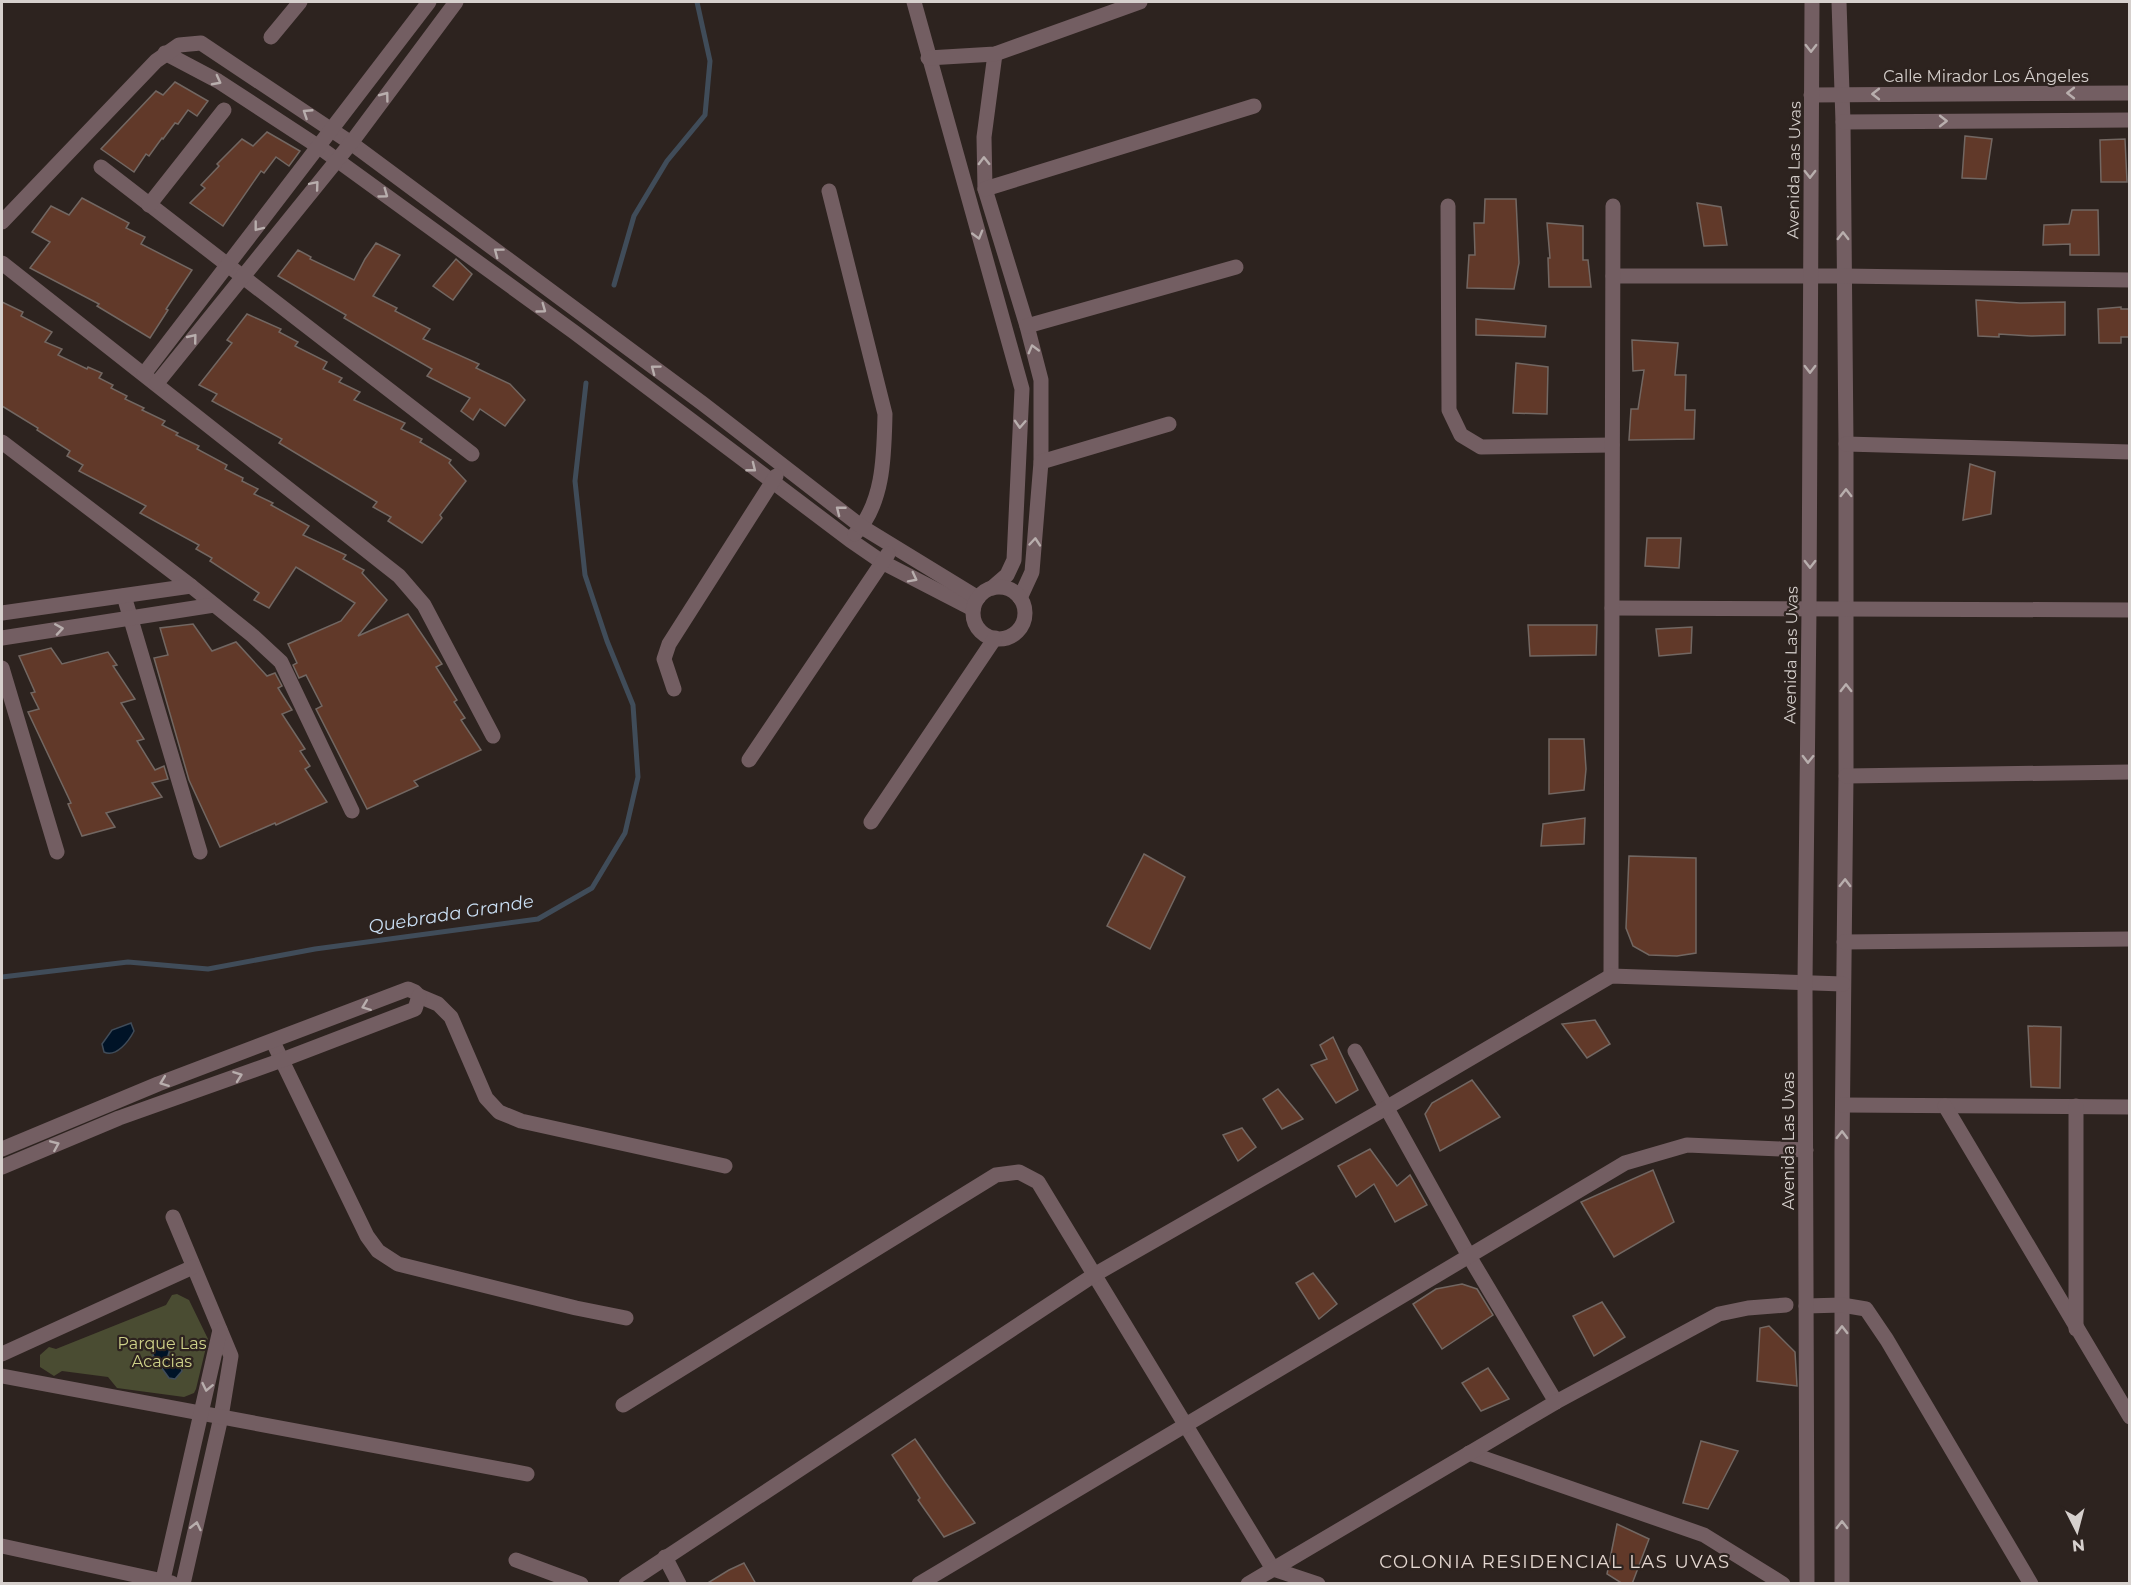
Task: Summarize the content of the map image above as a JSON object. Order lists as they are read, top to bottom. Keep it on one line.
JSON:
{"streets":{"street":["Calle Mirador Los Ángeles","Avenida Las Uvas"]},"crossings":[["Calle Mirador Los Ángeles","Avenida Las Uvas"]],"districts":["COLONIA RESIDENCIAL LAS UVAS"],"water":["Quebrada Grande"],"parks":["Parque Las Acacias"],"north":"bottom"}
